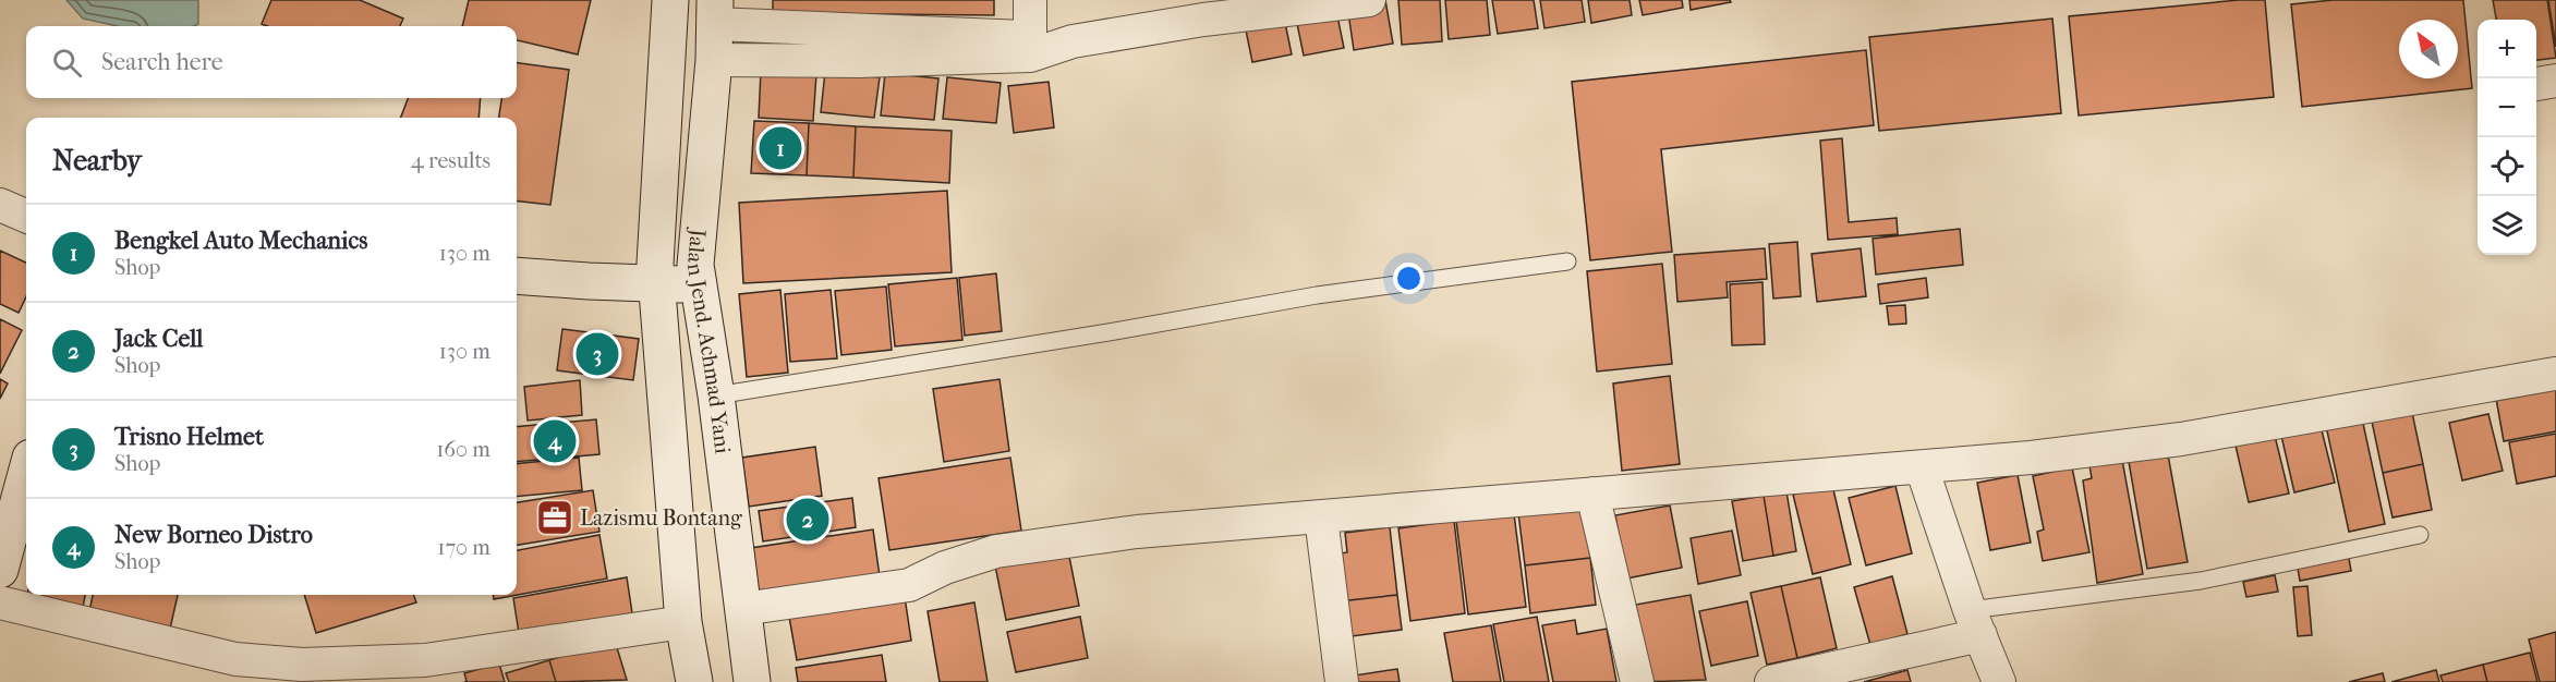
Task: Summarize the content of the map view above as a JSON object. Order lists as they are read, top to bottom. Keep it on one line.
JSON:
{"streets":{"street":["Jalan Jend. Achmad Yani"]},"places":{"office":["Lazismu Bontang"]},"north":"top left","page":{"map_buttons":["+","−"],"search":"Search here","heading":["Nearby","4 results"],"pins":["1","3","4","2"],"list":[{"mark":"1","name":"Bengkel Auto Mechanics","note":"Shop","value":"130 m"},{"mark":"2","name":"Jack Cell","note":"Shop","value":"130 m"},{"mark":"3","name":"Trisno Helmet","note":"Shop","value":"160 m"},{"mark":"4","name":"New Borneo Distro","note":"Shop","value":"170 m"}]}}
